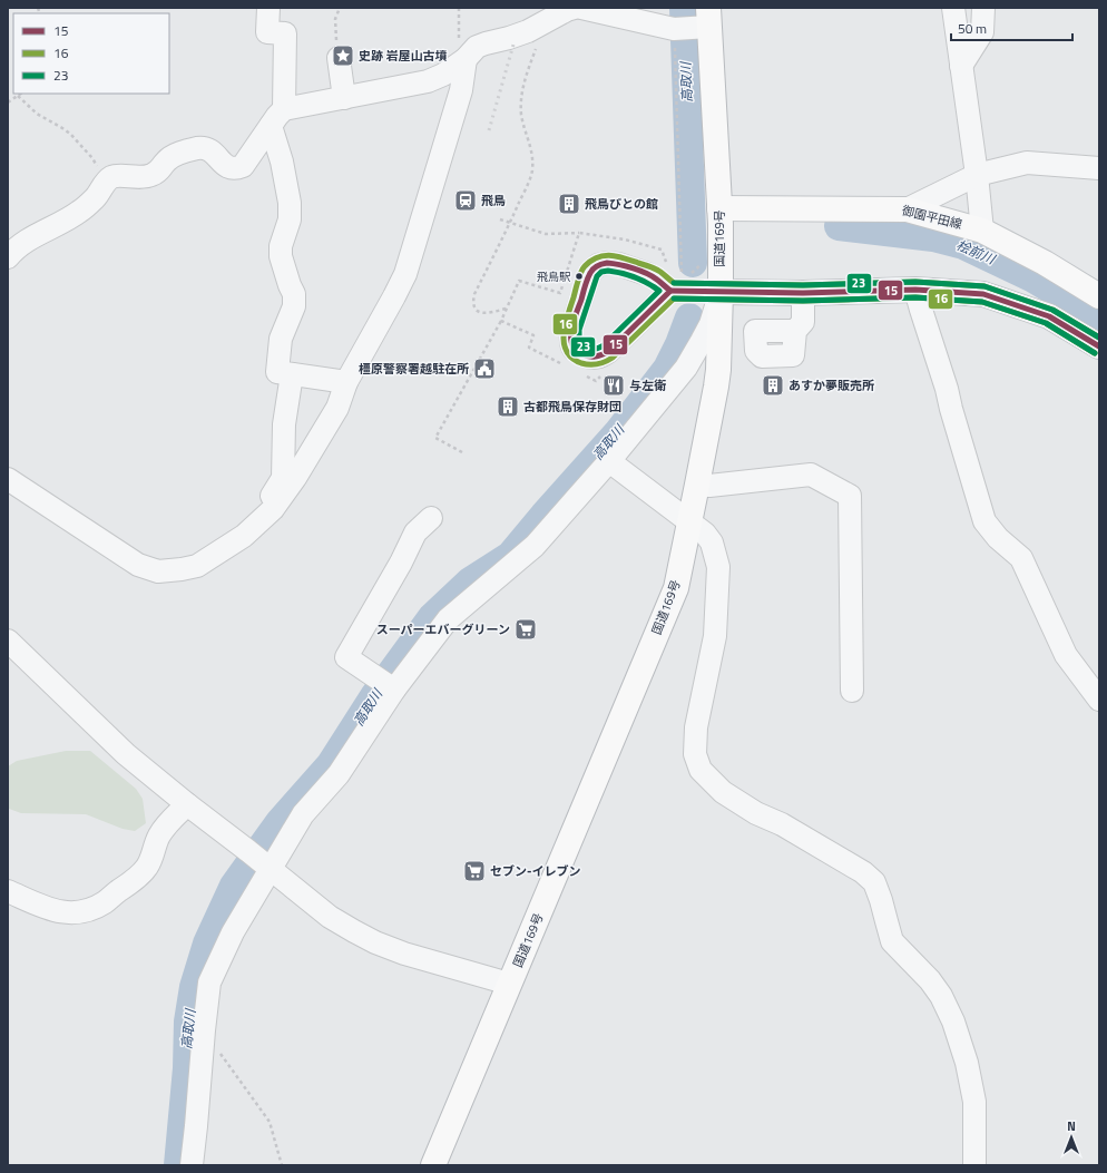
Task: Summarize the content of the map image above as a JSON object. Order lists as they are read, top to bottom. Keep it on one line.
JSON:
{"streets":{"main road":["御園平田線","国道169号"]},"crossings":[["御園平田線","国道169号"]],"water":["高取川","桧前川"],"places":{"place":["史跡 岩屋山古墳"],"station":["飛鳥"],"building":["飛鳥びとの館","あすか夢販売所","古都飛鳥保存財団"],"other":["飛鳥駅"],"public building":["橿原警察署越駐在所"],"restaurant":["与左衛"],"supermarket":["スーパーエバーグリーン","セブン-イレブン"]},"lines":["transit line 16","transit line 15","transit line 23"],"legend":["15","16","23"],"scale_bar":"50 m","north":"top"}
